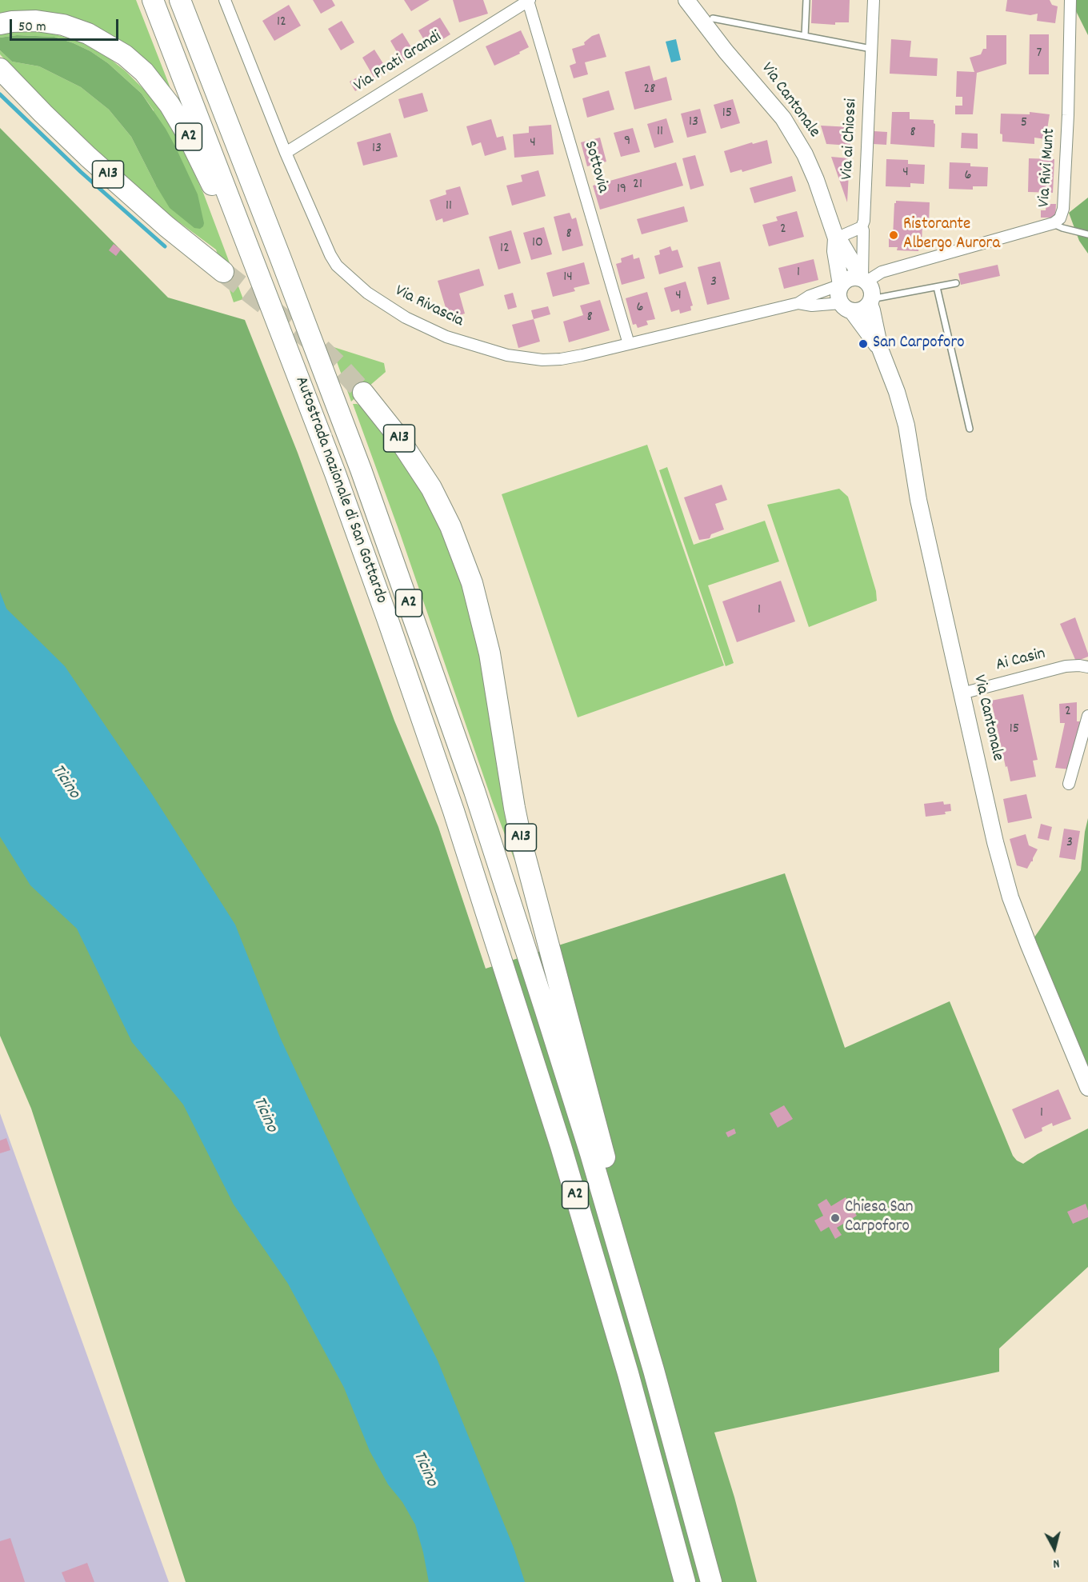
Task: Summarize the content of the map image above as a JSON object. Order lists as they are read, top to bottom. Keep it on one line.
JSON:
{"streets":{"highway":["A2","A13","Autostrada nazionale di San Gottardo"],"main road":["Via Cantonale"],"street":["Via Prati Grandi","Via ai Chiossi","Sottovia","Via Rivi Munt","Via Rivascia","Ai Casin"]},"crossings":[["Via Prati Grandi","Sottovia"],["Via Prati Grandi","Via Rivascia"],["Via Cantonale","Via ai Chiossi"],["Via Cantonale","Via Rivi Munt"],["Via Cantonale","Via Rivascia"],["Via Cantonale","Ai Casin"],["A2","A13"],["A2","Autostrada nazionale di San Gottardo"],["Via ai Chiossi","Via Rivi Munt"],["Via ai Chiossi","Via Rivascia"],["Sottovia","Via Rivascia"],["Via Rivi Munt","Via Rivascia"]],"water":["Ticino"],"places":["Ristorante Albergo Aurora","San Carpoforo","Chiesa San Carpoforo"],"house_numbers":["12","7","28","15","13","5","11","8","9","4","13","4","6","21","19","11","2","8","10","12","1","14","3","4","6","8","1","2","15","3","1"],"scale_bar":"50 m","north":"bottom"}
